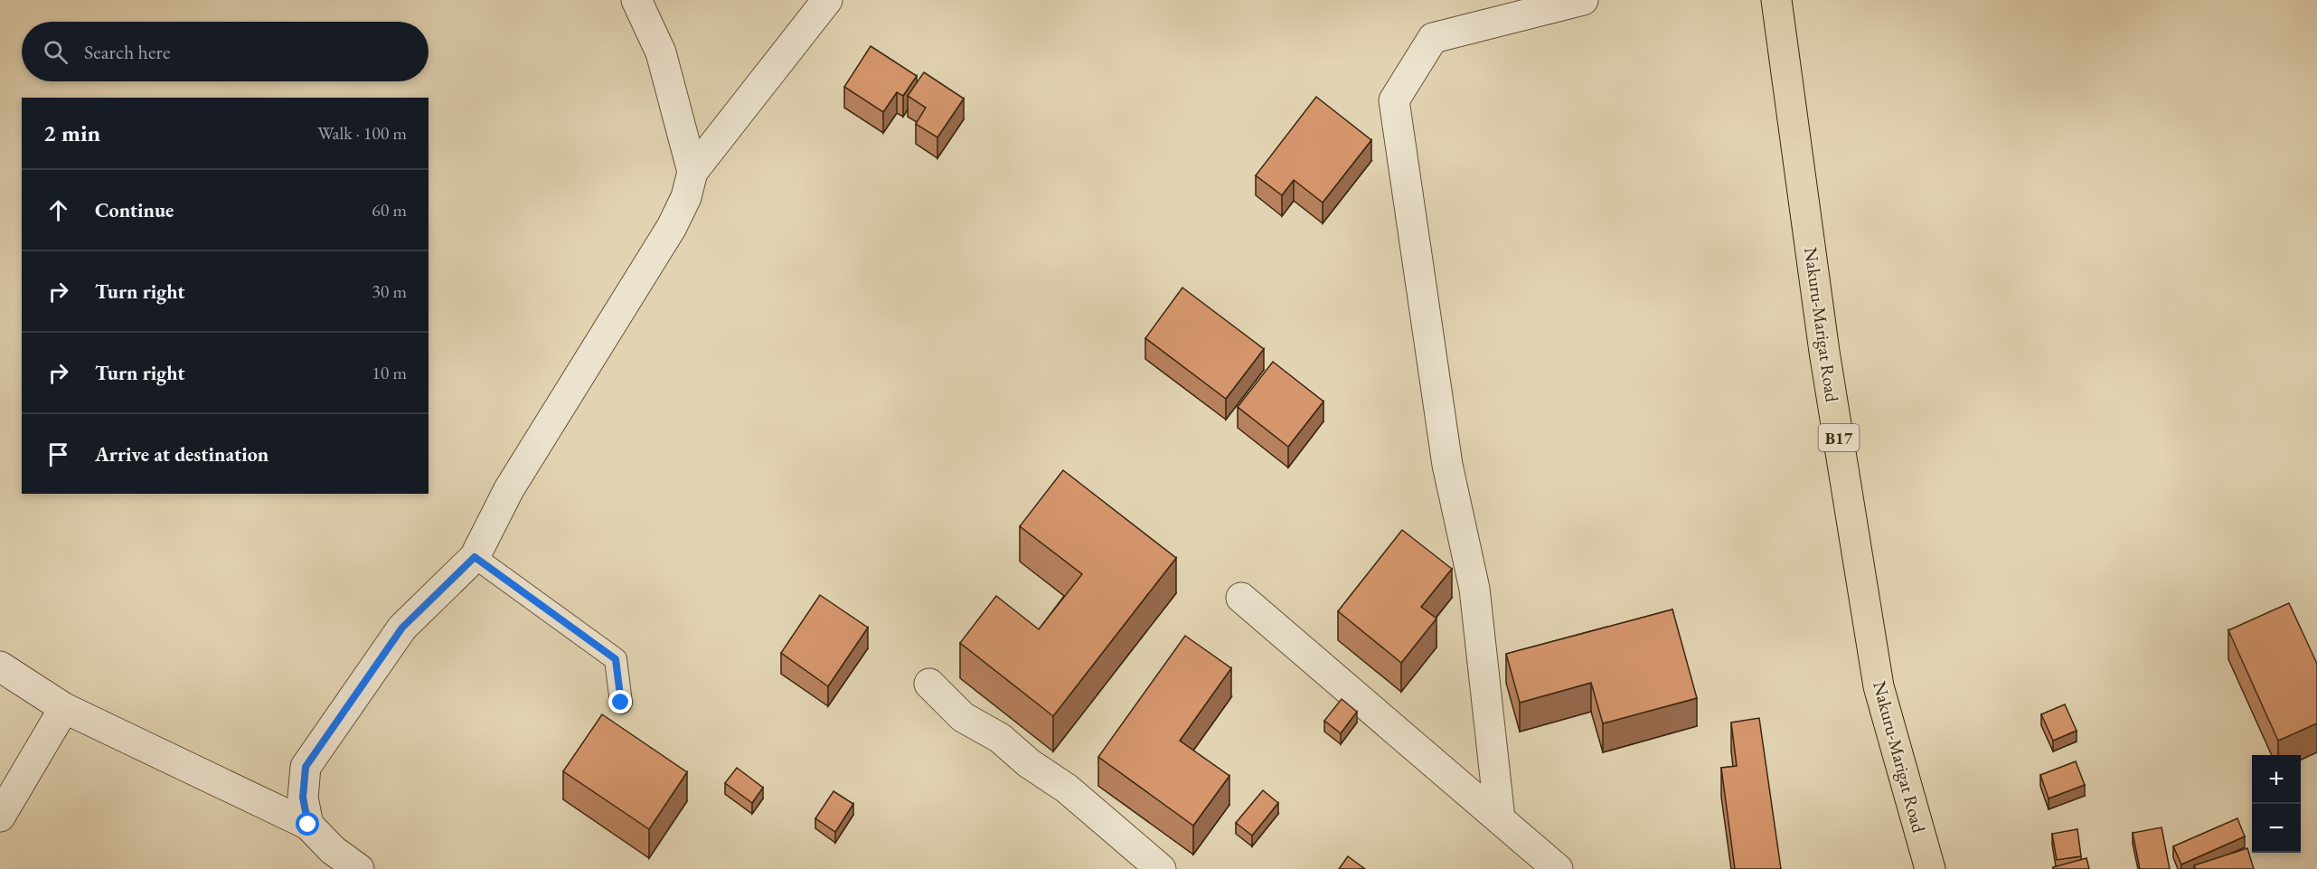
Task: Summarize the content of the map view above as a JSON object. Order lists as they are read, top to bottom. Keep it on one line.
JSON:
{"streets":{"main road":["Nakuru-Marigat Road","B17"]},"page":{"search":"Search here","heading":["2 min","Walk · 100 m"],"list":[["Continue","60 m"],["Turn right","30 m"],["Turn right","10 m"],"Arrive at destination"],"map_buttons":["+","−"]}}
